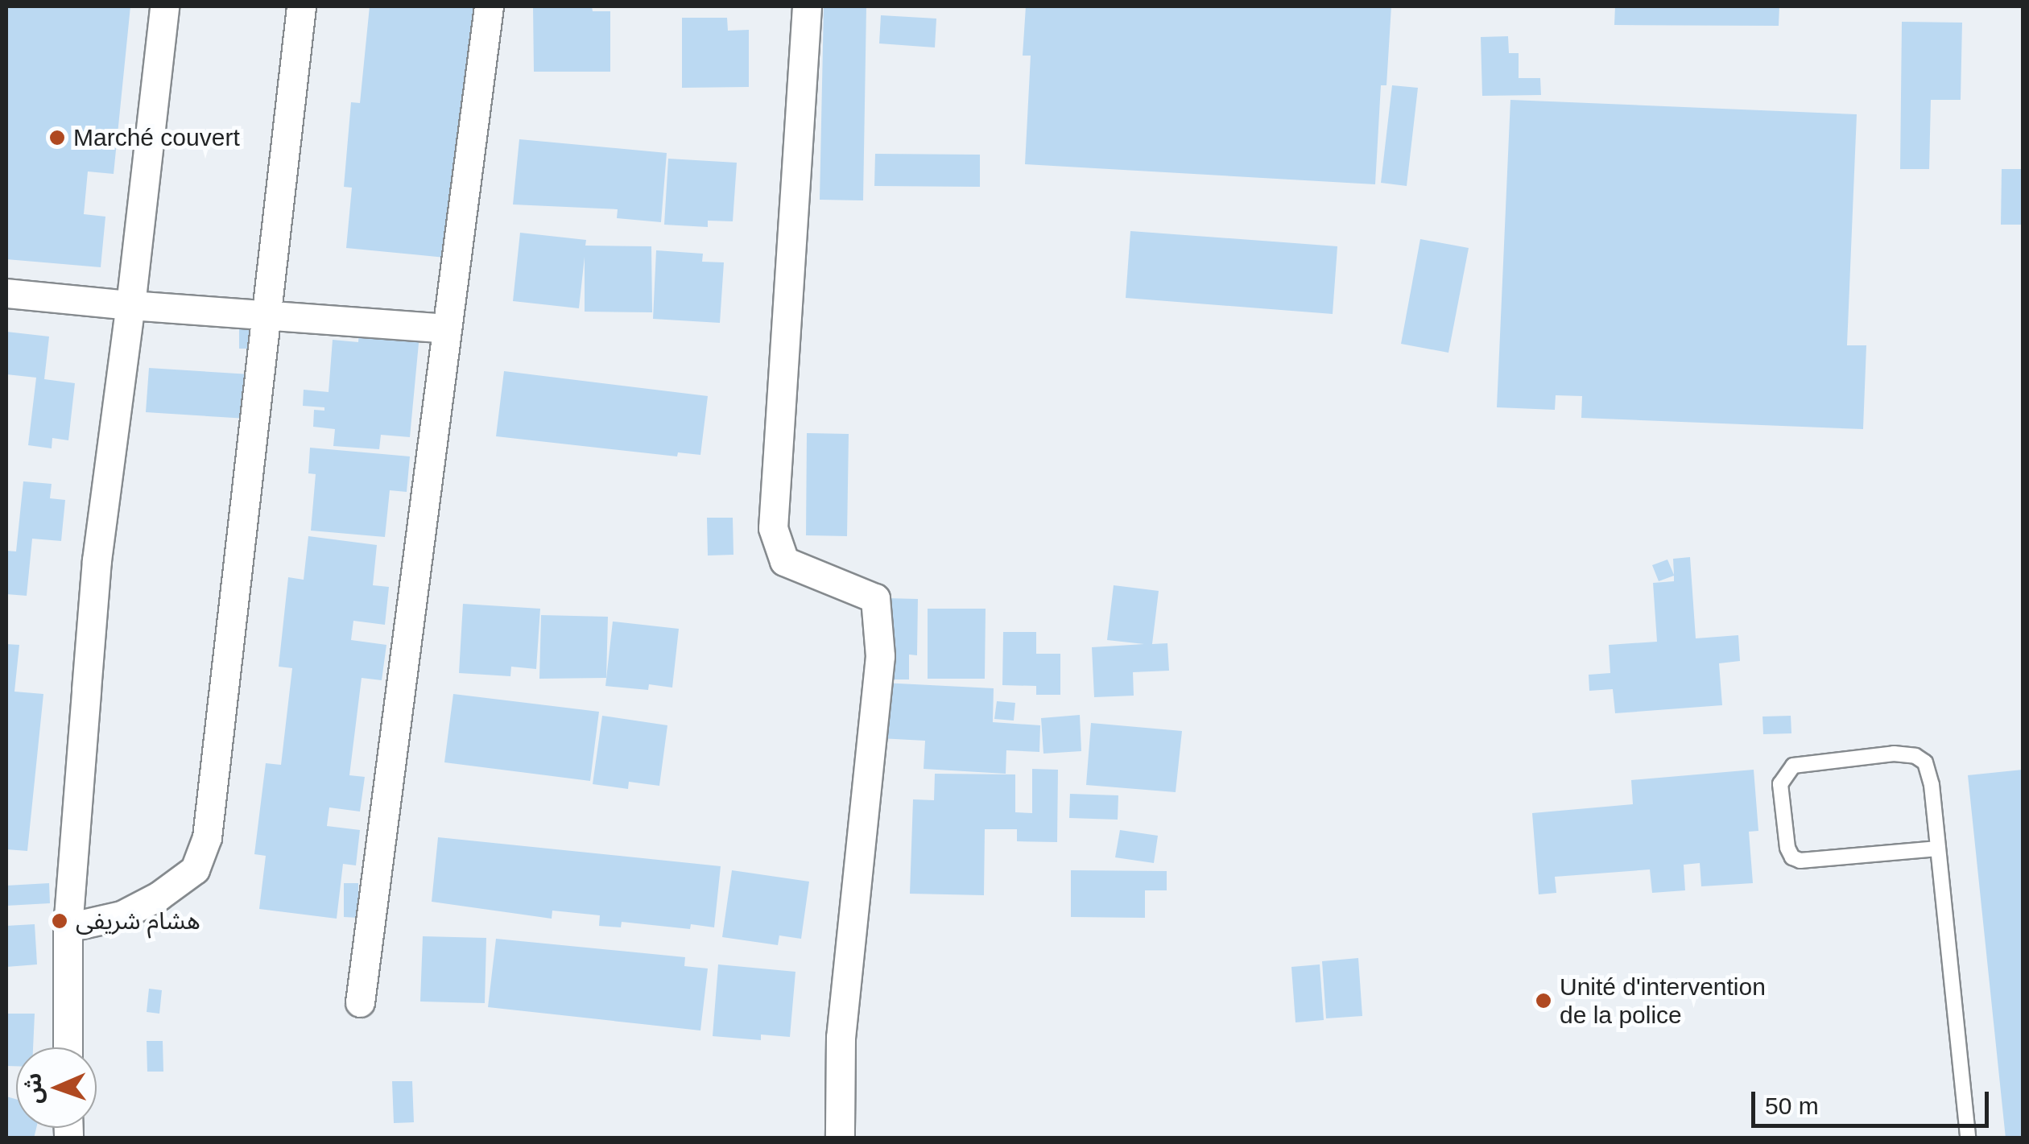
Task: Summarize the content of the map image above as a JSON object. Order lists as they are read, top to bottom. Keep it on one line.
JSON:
{"places":["Marché couvert","هشام شريفى","Unité d'intervention de la police"],"scale_bar":"50 m","north":"left"}
